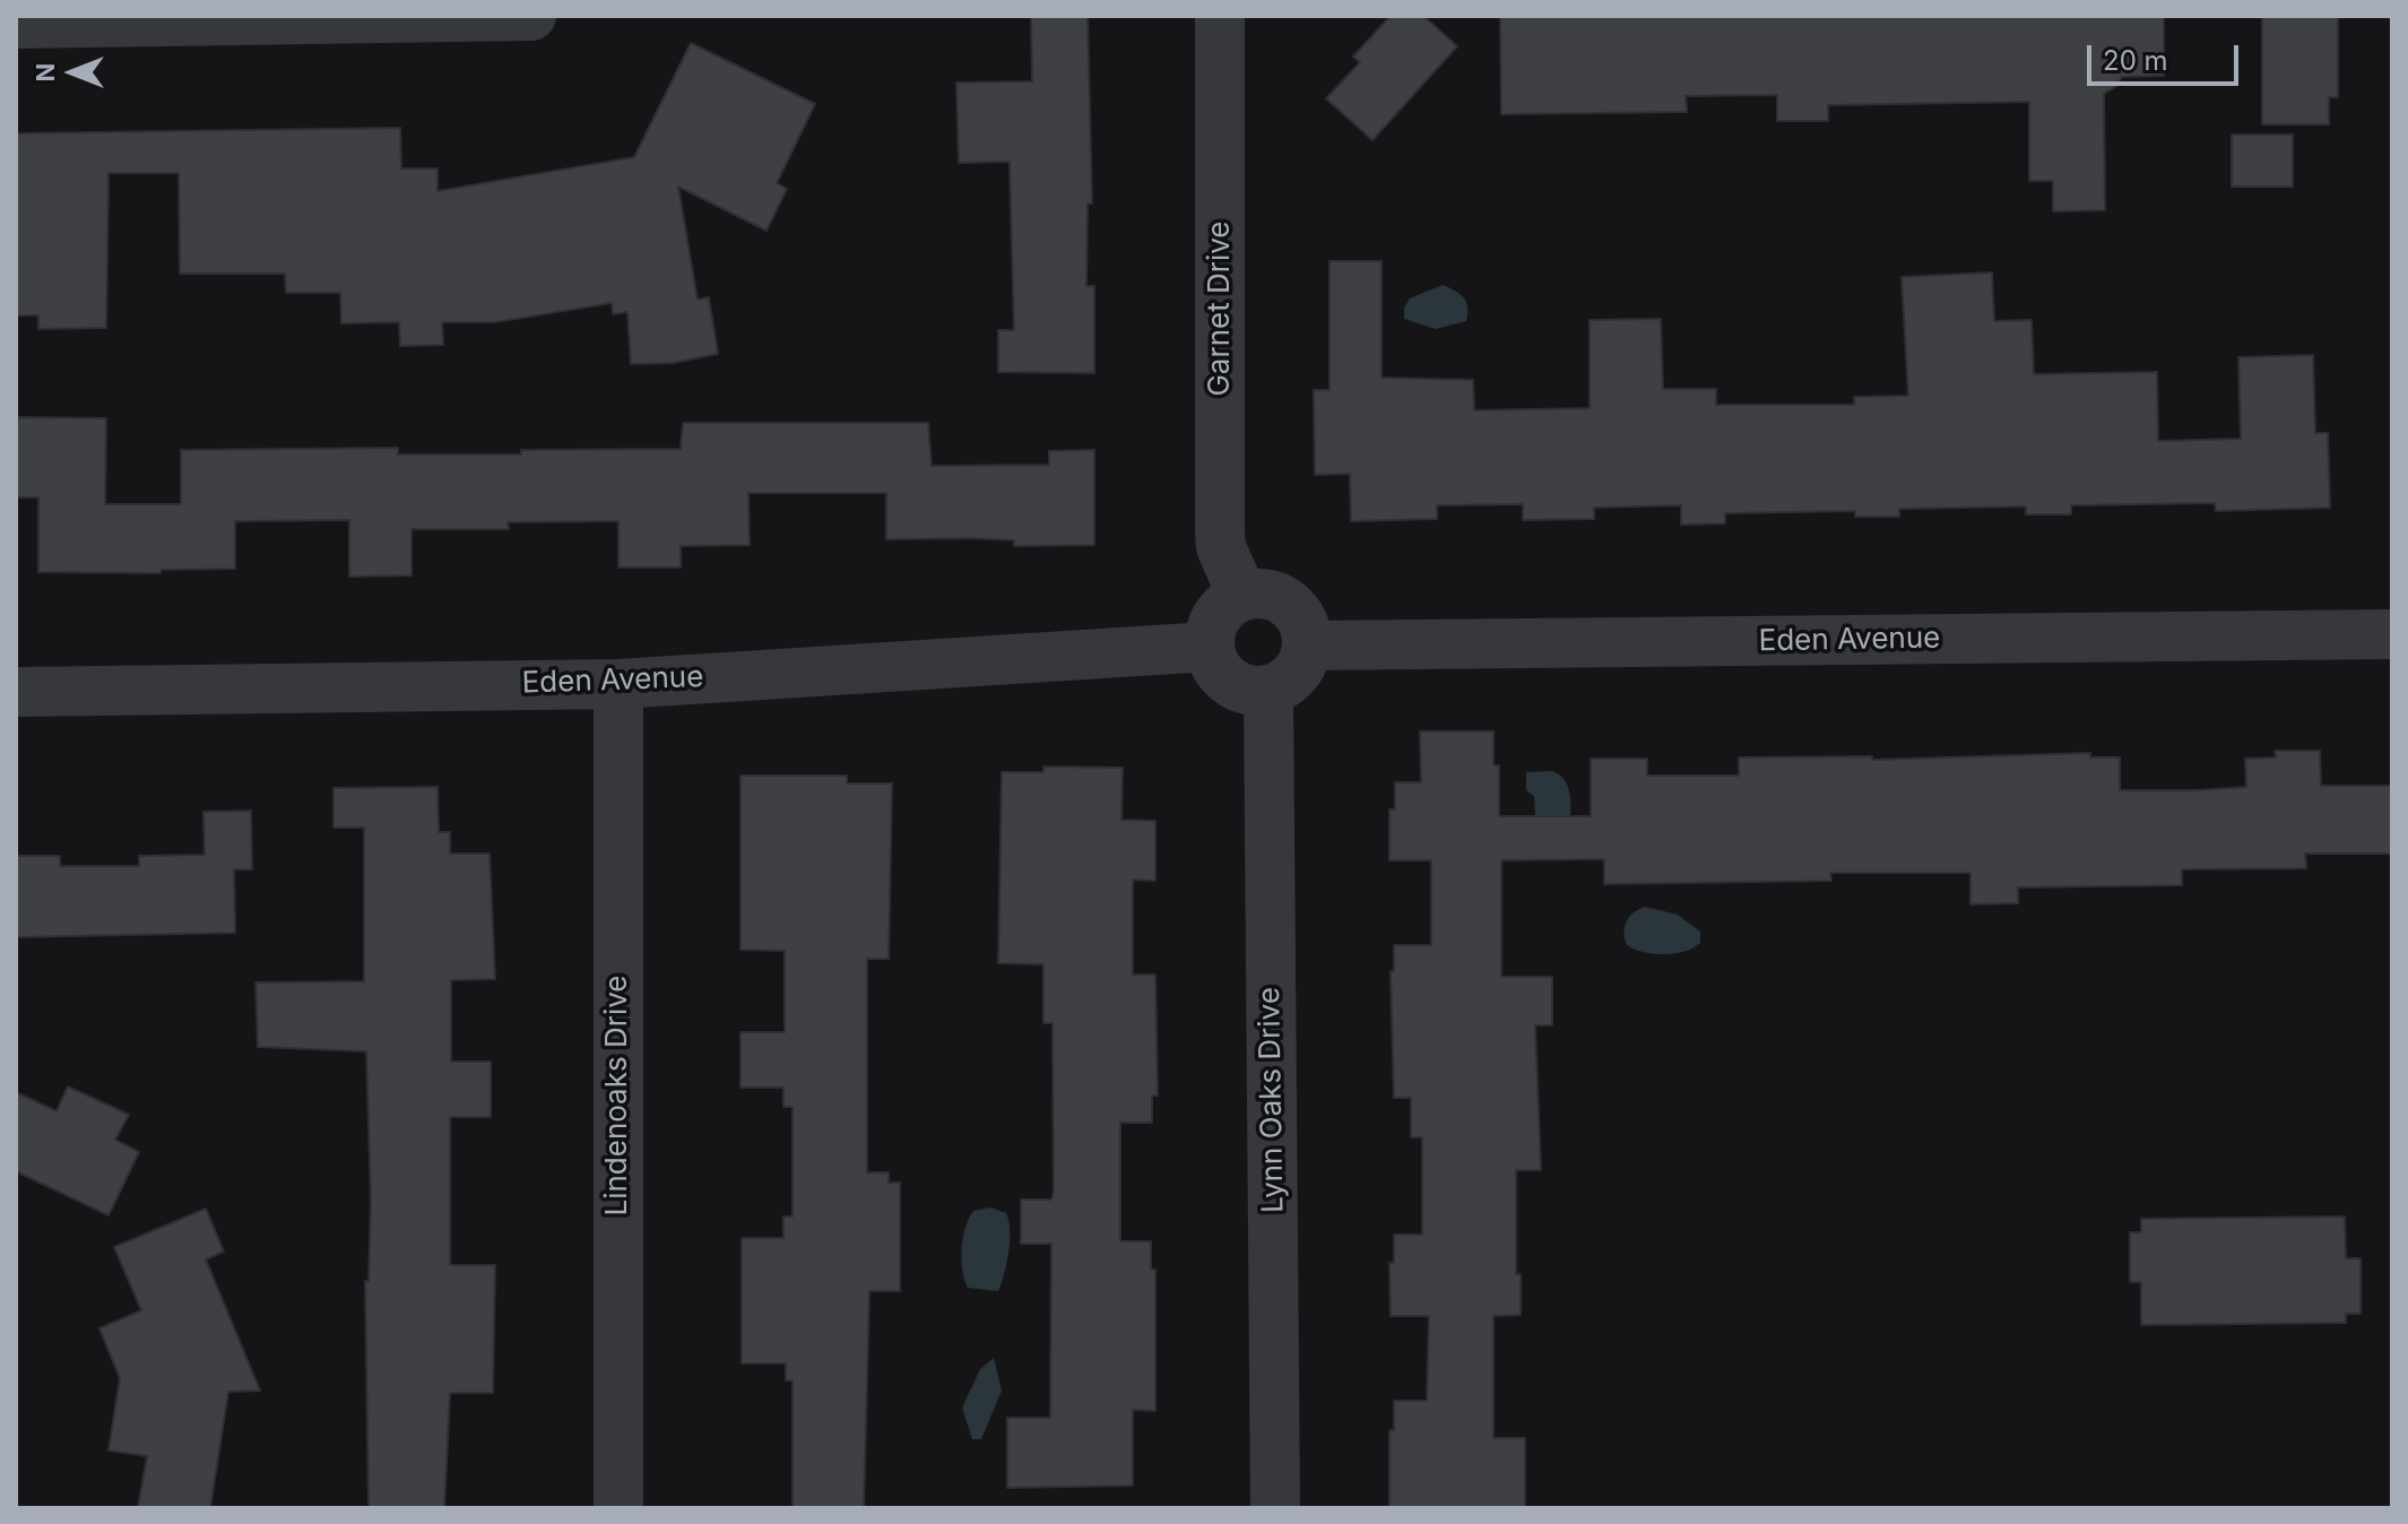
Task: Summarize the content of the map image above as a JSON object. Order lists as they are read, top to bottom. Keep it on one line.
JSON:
{"streets":{"street":["Garnet Drive","Eden Avenue","Lindenoaks Drive","Lynn Oaks Drive"]},"crossings":[["Garnet Drive","Eden Avenue"],["Garnet Drive","Lynn Oaks Drive"],["Eden Avenue","Lindenoaks Drive"],["Eden Avenue","Lynn Oaks Drive"]],"scale_bar":"20 m","north":"left"}
